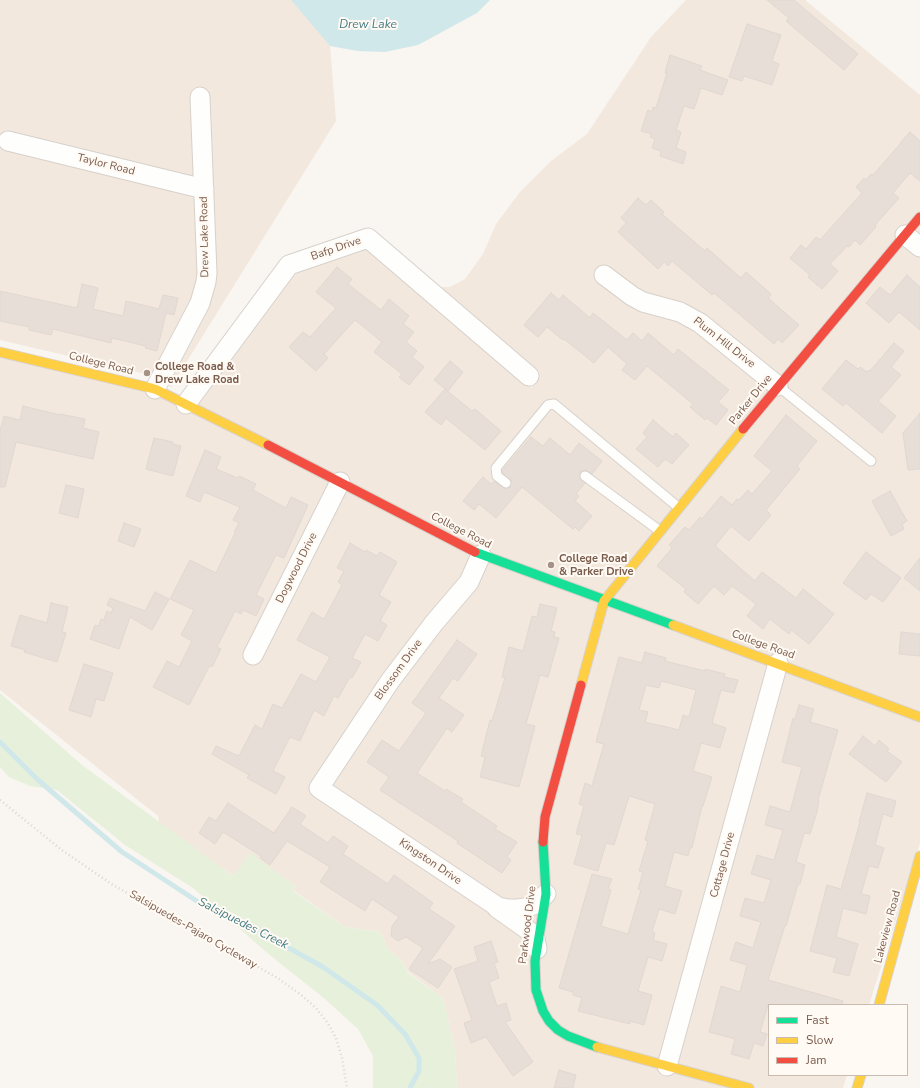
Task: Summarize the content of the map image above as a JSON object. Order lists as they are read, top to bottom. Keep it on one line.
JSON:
{"streets":{"street":["Taylor Road","Drew Lake Road","Bafp Drive","Plum Hill Drive","College Road","Parker Drive","Dogwood Drive","Blossom Drive","Kingston Drive","Cottage Drive","Parkwood Drive","Lakeview Road"],"path":["Salsipuedes-Pajaro Cycleway"]},"crossings":[["Taylor Road","Drew Lake Road"],["Drew Lake Road","College Road"],["Bafp Drive","College Road"],["Plum Hill Drive","Parker Drive"],["College Road","Parker Drive"],["College Road","Dogwood Drive"],["College Road","Blossom Drive"],["College Road","Cottage Drive"],["College Road","Parkwood Drive"],["Parker Drive","Parkwood Drive"],["Blossom Drive","Kingston Drive"],["Kingston Drive","Parkwood Drive"],["Cottage Drive","Parkwood Drive"]],"water":["Drew Lake","Salsipuedes Creek"],"places":["College Road & Drew Lake Road","College Road & Parker Drive"],"legend":["Fast","Slow","Jam"]}
